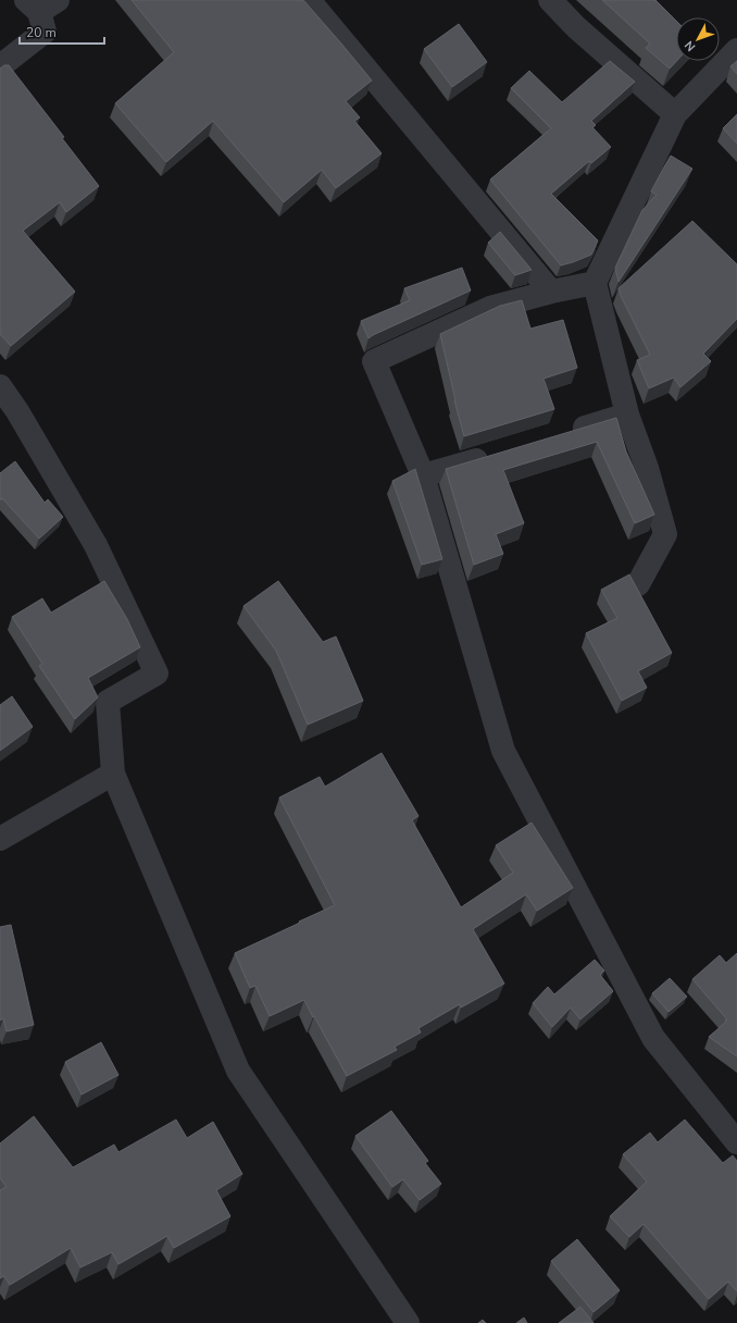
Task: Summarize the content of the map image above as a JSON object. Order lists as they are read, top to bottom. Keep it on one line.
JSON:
{"scale_bar":"20 m","north":"bottom left"}
